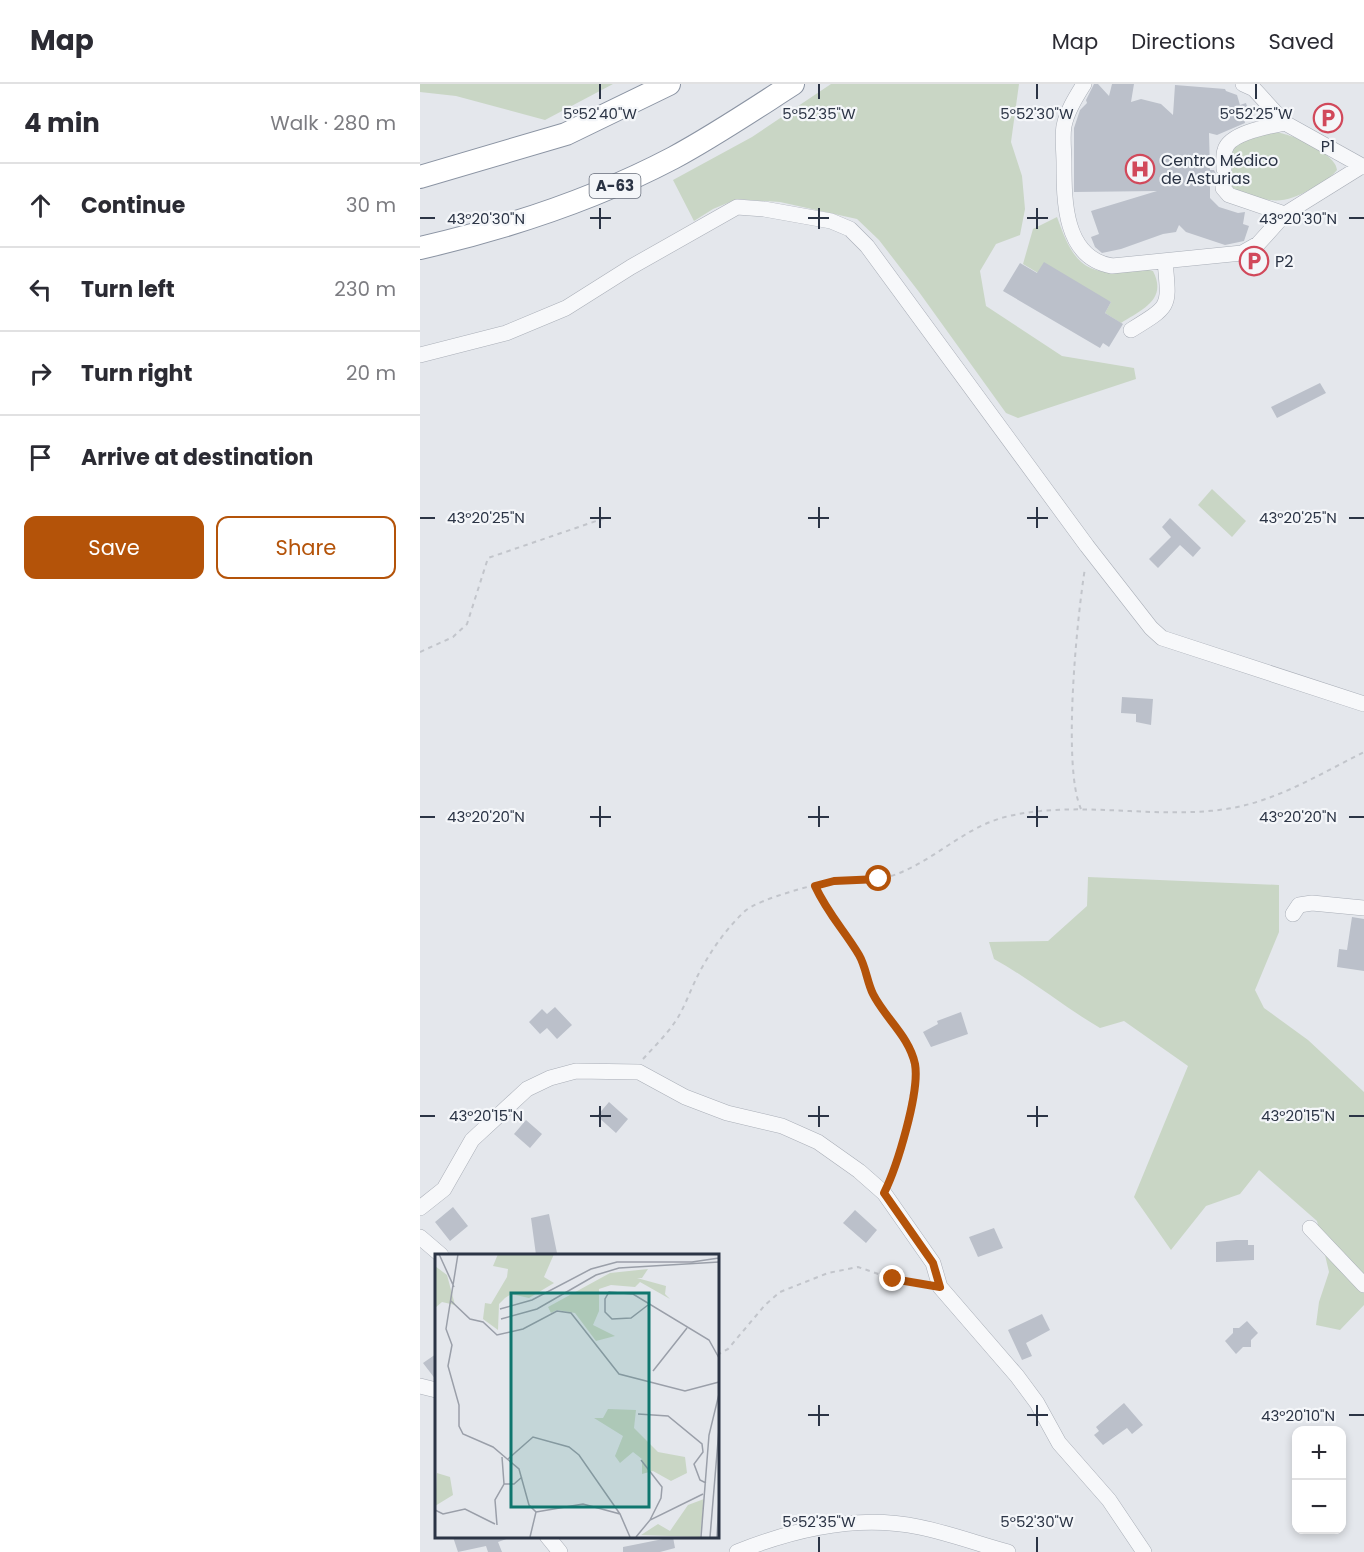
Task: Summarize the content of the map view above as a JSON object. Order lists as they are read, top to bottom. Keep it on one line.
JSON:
{"streets":{"highway":["A-63"]},"places":{"parking":["P1","P2"],"hospital":["Centro Médico de Asturias"]},"page":{"header":"Map","nav":["Map","Directions","Saved"],"heading":["4 min","Walk · 280 m"],"list":[["Continue","30 m"],["Turn left","230 m"],["Turn right","20 m"],"Arrive at destination"],"buttons":["Save","Share"],"map_buttons":["+","−"]},"coordinates":["5°52'40\"W","5°52'35\"W","5°52'30\"W","5°52'25\"W","43°20'30\"N","43°20'25\"N","43°20'20\"N","43°20'15\"N","43°20'10\"N"]}
